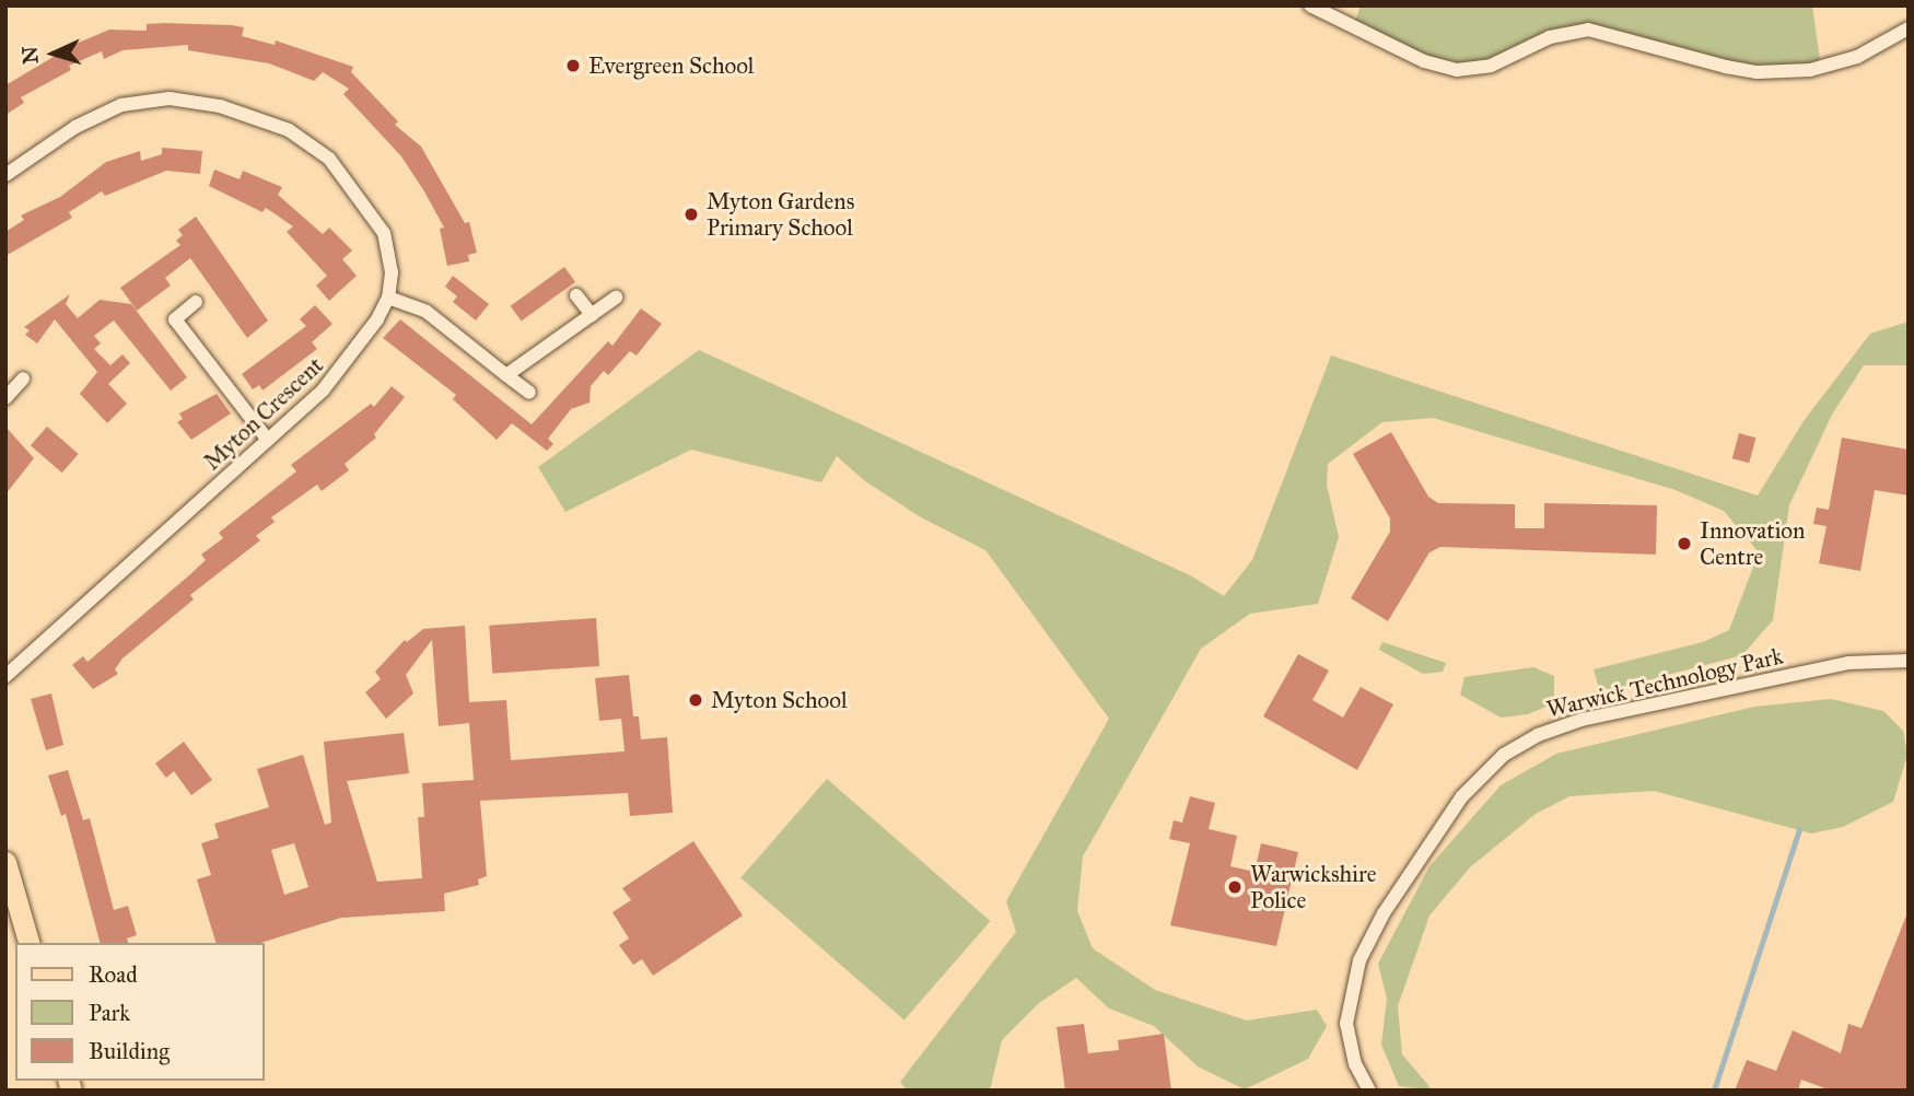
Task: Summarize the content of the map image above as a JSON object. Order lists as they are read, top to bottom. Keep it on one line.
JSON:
{"streets":{"street":["Myton Crescent","Warwick Technology Park"]},"places":["Evergreen School","Myton Gardens Primary School","Innovation Centre","Myton School","Warwickshire Police"],"legend":["Road","Park","Building"],"north":"left"}
